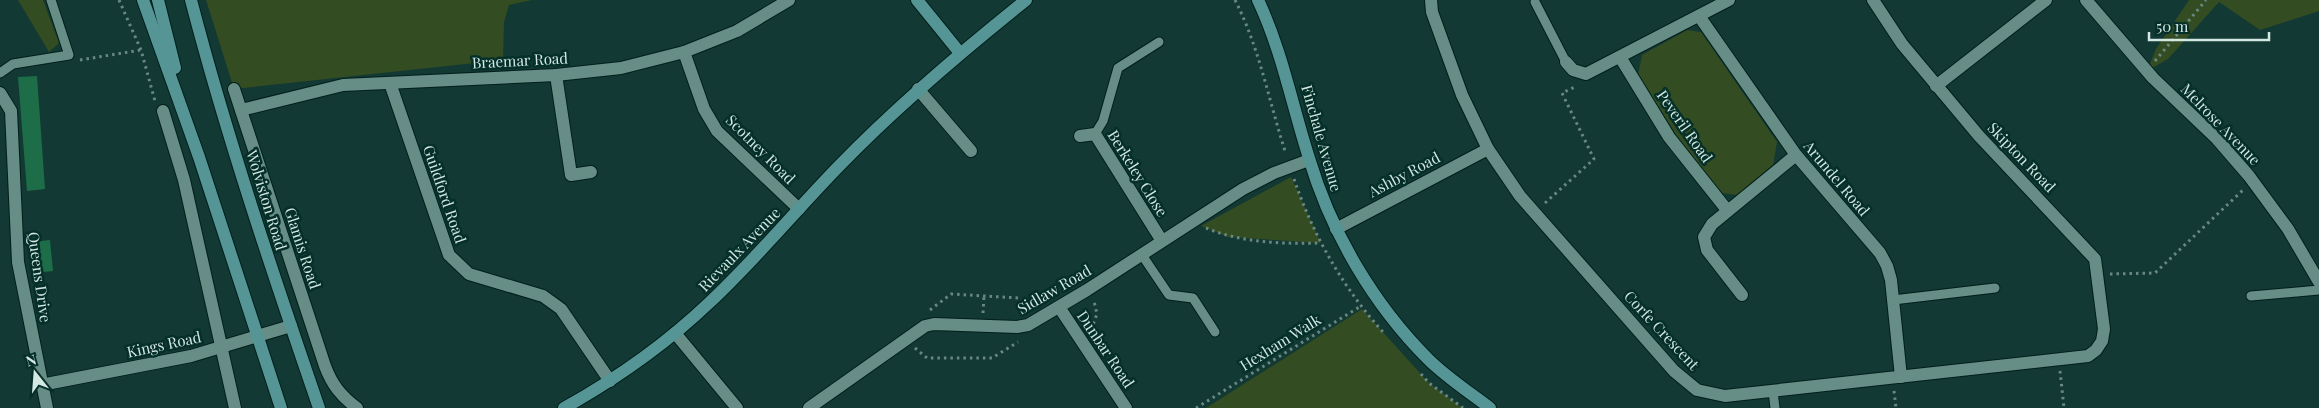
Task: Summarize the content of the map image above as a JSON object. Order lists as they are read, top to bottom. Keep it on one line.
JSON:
{"streets":{"street":["Braemar Road","Melrose Avenue","Peveril Road","Finchale Avenue","Scotney Road","Skipton Road","Berkeley Close","Ashby Road","Arundel Road","Guildford Road","Wolviston Road","Glamis Road","Rievaulx Avenue","Queens Drive","Sidlaw Road","Corfe Crescent","Kings Road","Dunbar Road"],"path":["Hexham Walk"]},"crossings":[["Braemar Road","Scotney Road"],["Braemar Road","Guildford Road"],["Braemar Road","Glamis Road"],["Finchale Avenue","Ashby Road"],["Finchale Avenue","Sidlaw Road"],["Finchale Avenue","Hexham Walk"],["Scotney Road","Rievaulx Avenue"],["Skipton Road","Corfe Crescent"],["Berkeley Close","Sidlaw Road"],["Ashby Road","Corfe Crescent"],["Arundel Road","Corfe Crescent"],["Guildford Road","Rievaulx Avenue"],["Wolviston Road","Kings Road"],["Queens Drive","Kings Road"],["Sidlaw Road","Dunbar Road"]],"scale_bar":"50 m","north":"top"}
